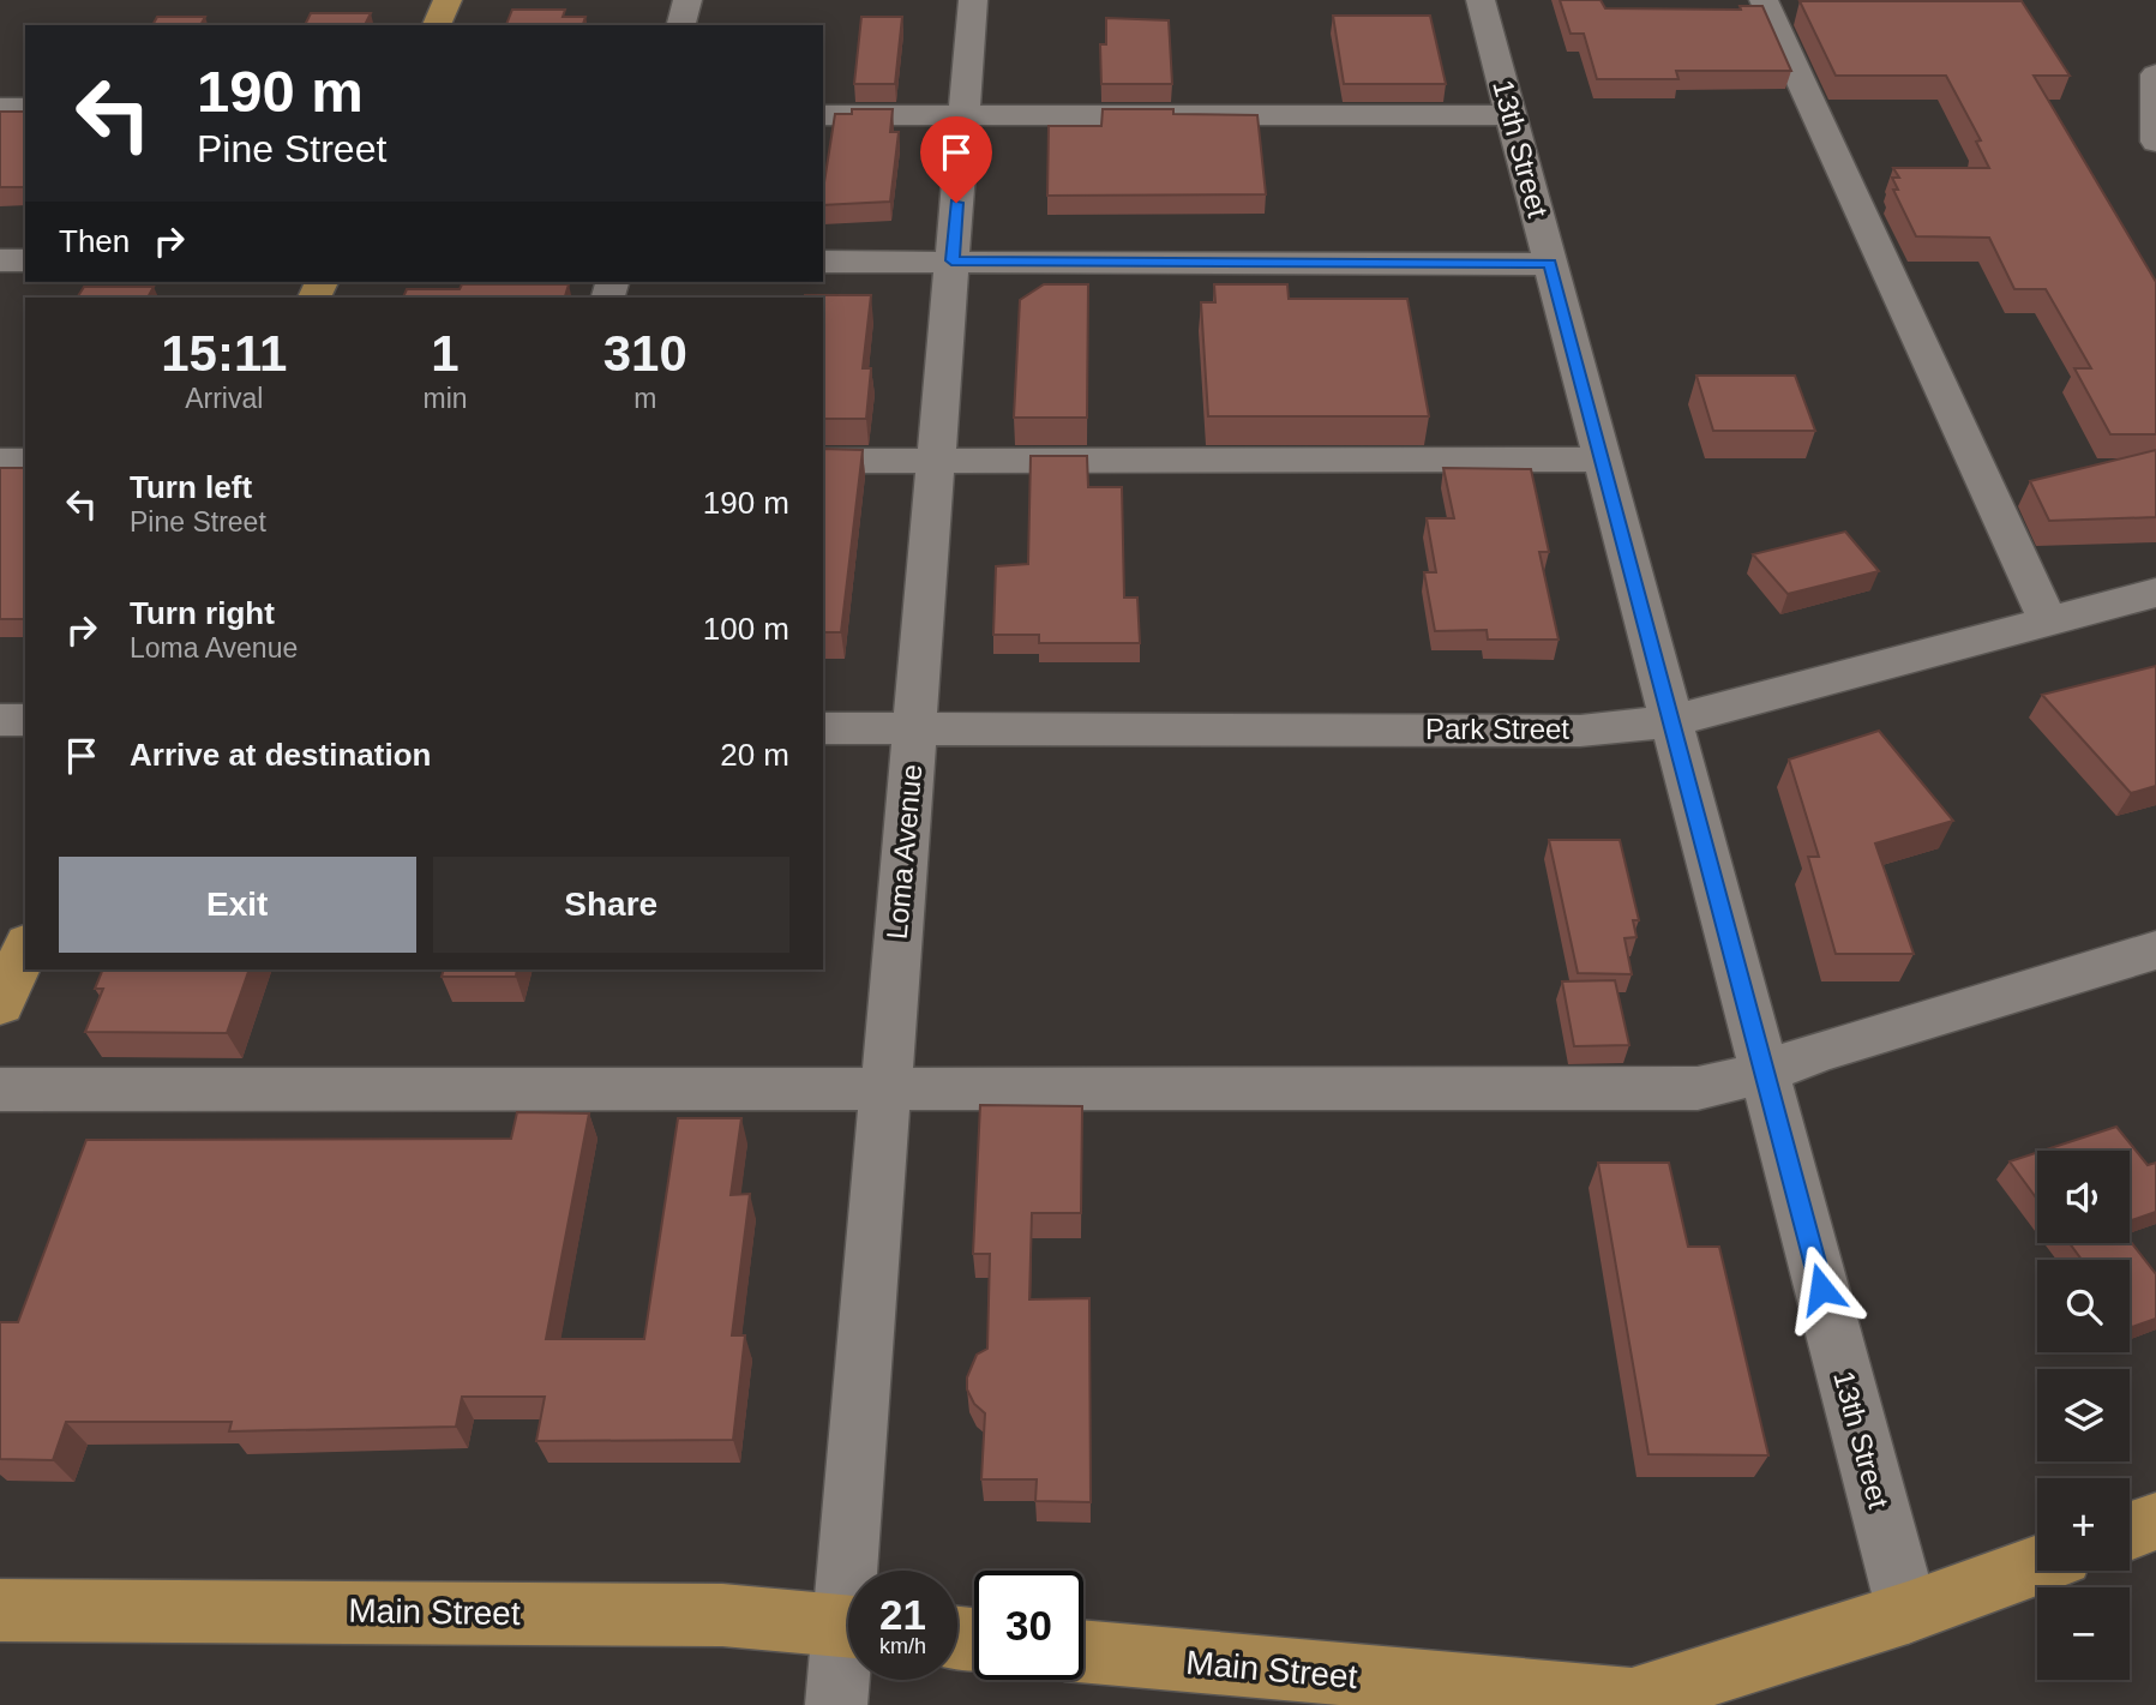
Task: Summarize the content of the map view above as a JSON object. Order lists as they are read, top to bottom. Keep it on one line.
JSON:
{"streets":{"main road":["Main Street"],"street":["13th Street","Park Street","Loma Avenue"]},"crossings":[["13th Street","Park Street"],["13th Street","Main Street"],["Park Street","Loma Avenue"]],"page":{"turn":["190 m","Pine Street"],"then":"Then","eta":["15:11","Arrival","1","min","310","m"],"list":[{"name":"Turn left","note":"Pine Street","value":"190 m"},{"name":"Turn right","note":"Loma Avenue","value":"100 m"},{"name":"Arrive at destination","value":"20 m"}],"buttons":["Exit","Share"],"map_buttons":["+","−"],"speed":"21 km/h","limit":"30"}}
